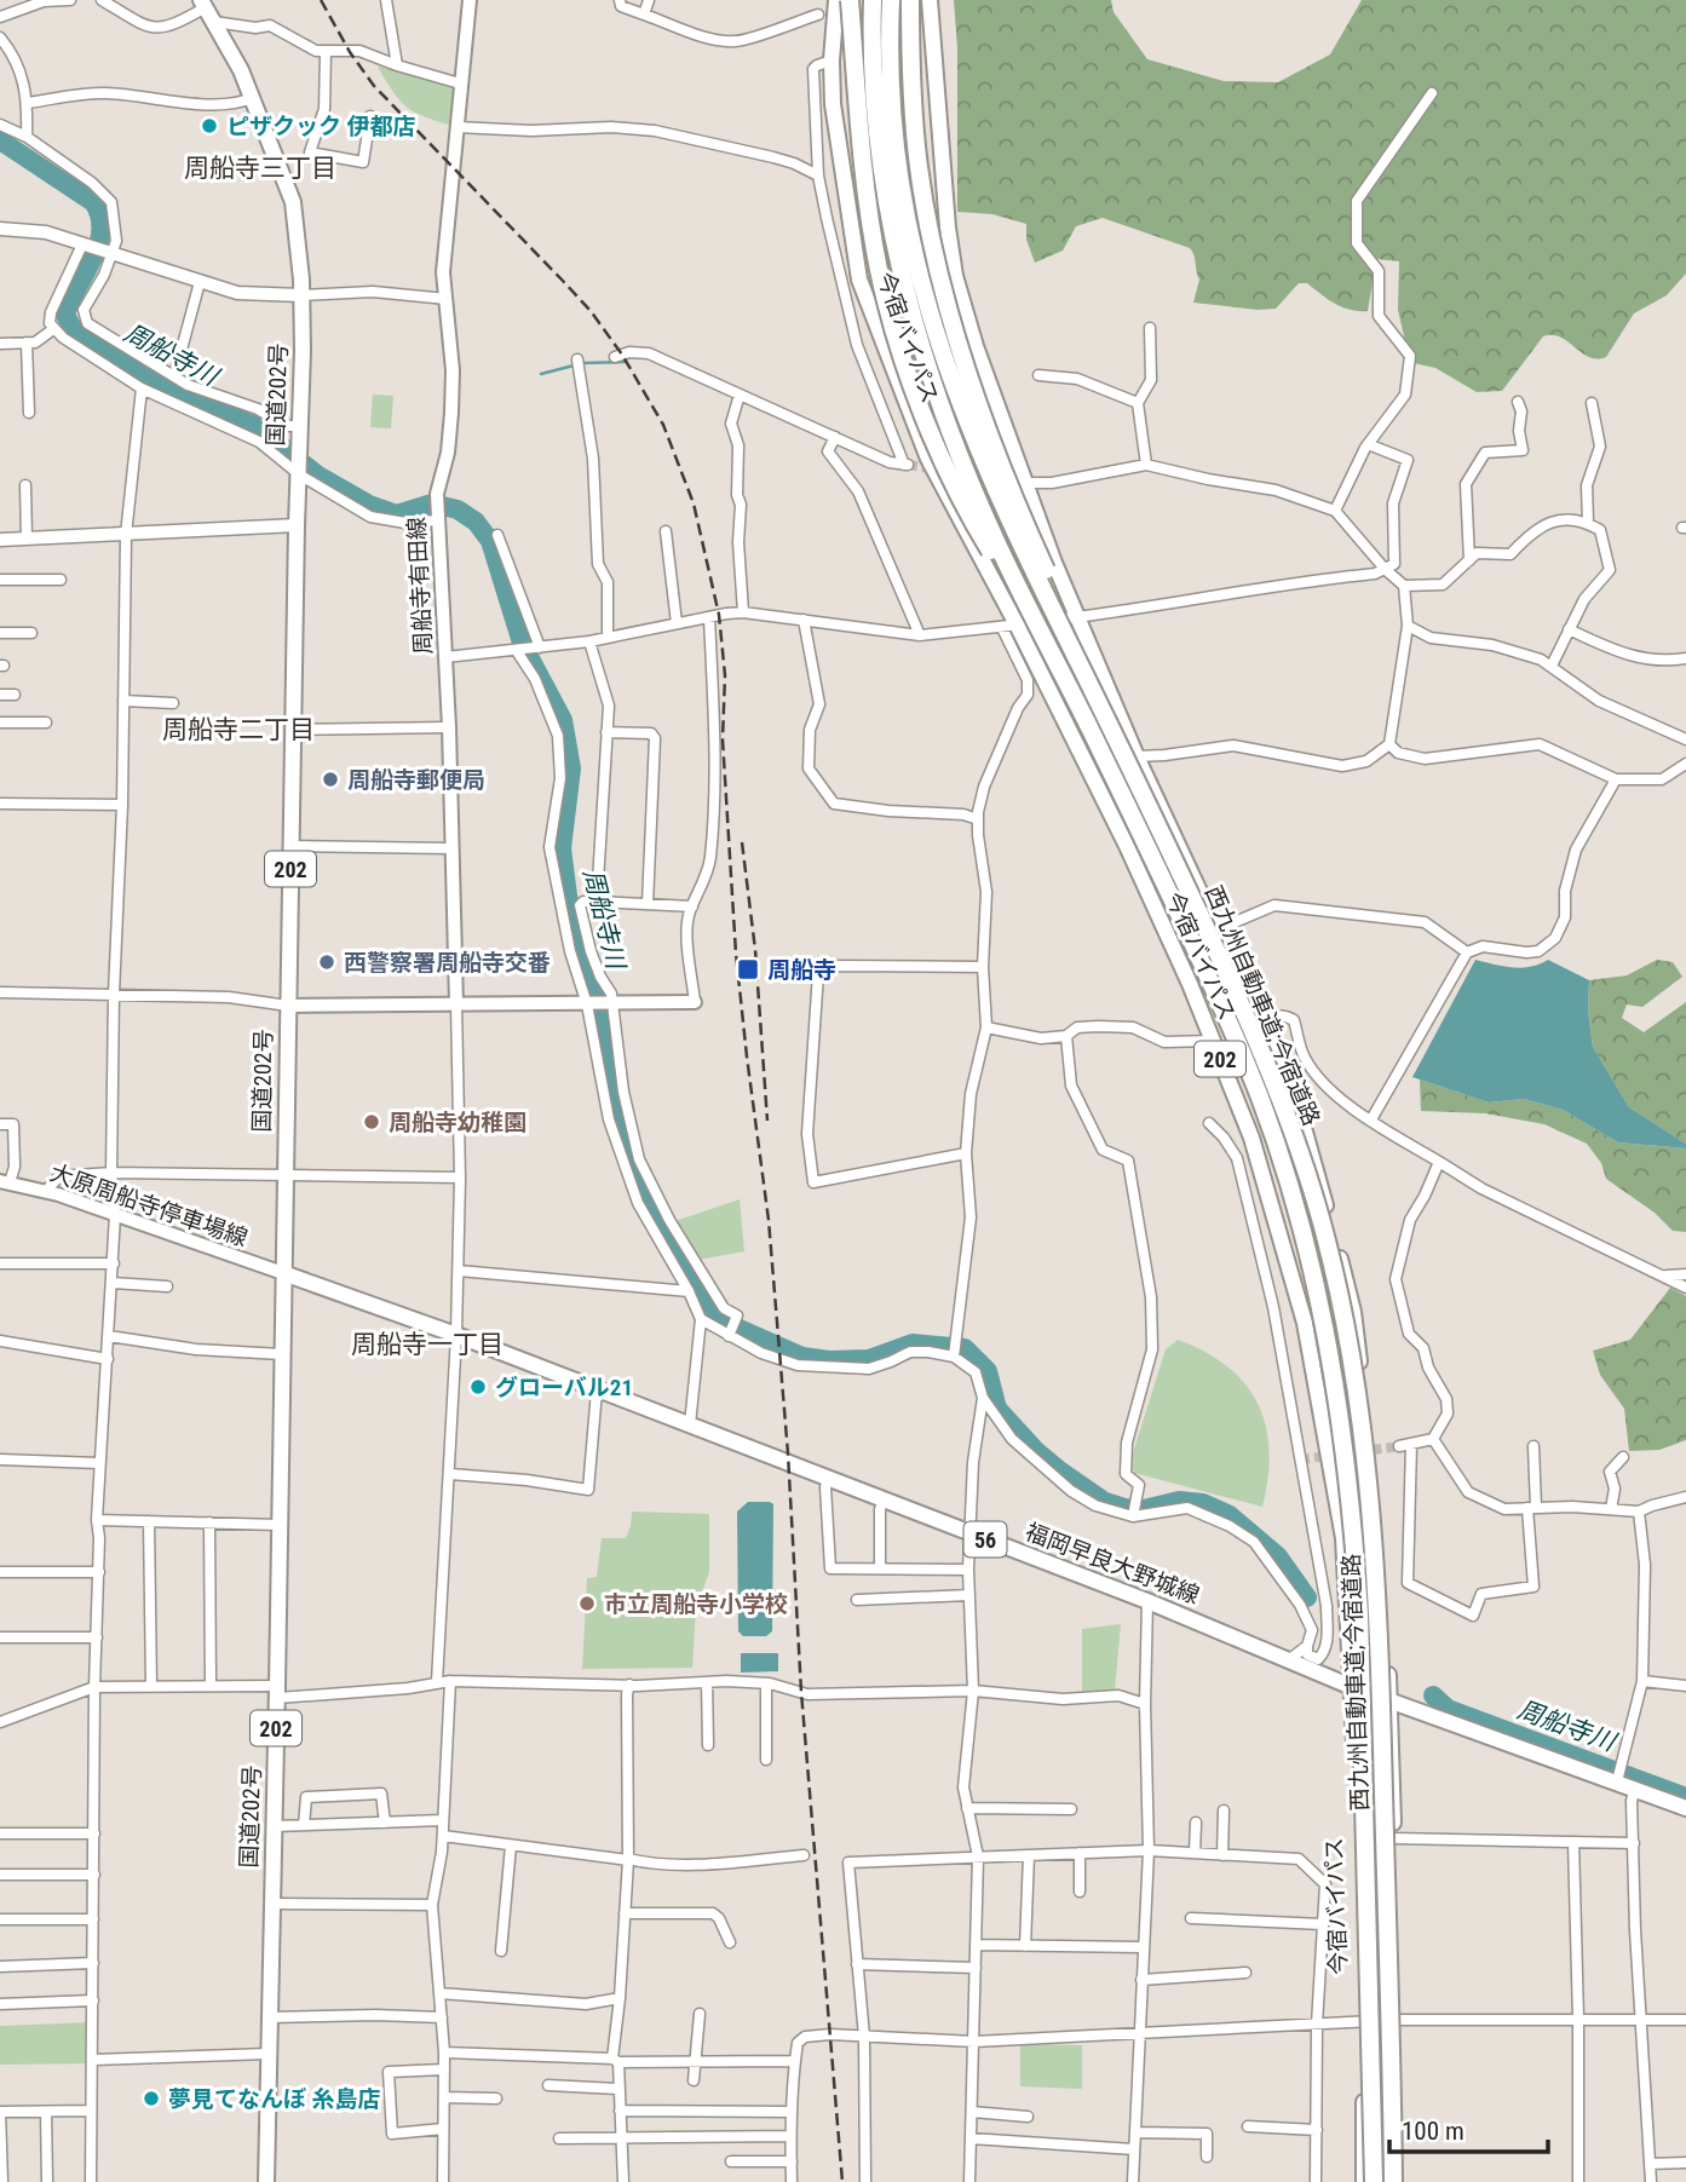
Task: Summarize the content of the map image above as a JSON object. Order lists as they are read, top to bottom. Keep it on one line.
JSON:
{"streets":{"highway":["西九州自動車道;今宿道路"],"main road":["今宿バイパス","国道202号","周船寺有田線","202","大原周船寺停車場線","56","福岡早良大野城線"]},"crossings":[["今宿バイパス","西九州自動車道;今宿道路"],["今宿バイパス","福岡早良大野城線"],["国道202号","大原周船寺停車場線"],["国道202号","福岡早良大野城線"],["大原周船寺停車場線","福岡早良大野城線"]],"districts":["周船寺三丁目","周船寺二丁目","周船寺一丁目"],"water":["周船寺川"],"places":{"other":["ピザクック 伊都店","周船寺郵便局","西警察署周船寺交番","周船寺幼稚園","グローバル21","市立周船寺小学校","夢見てなんぼ 糸島店"],"transit":["周船寺"]},"scale_bar":"100 m"}
